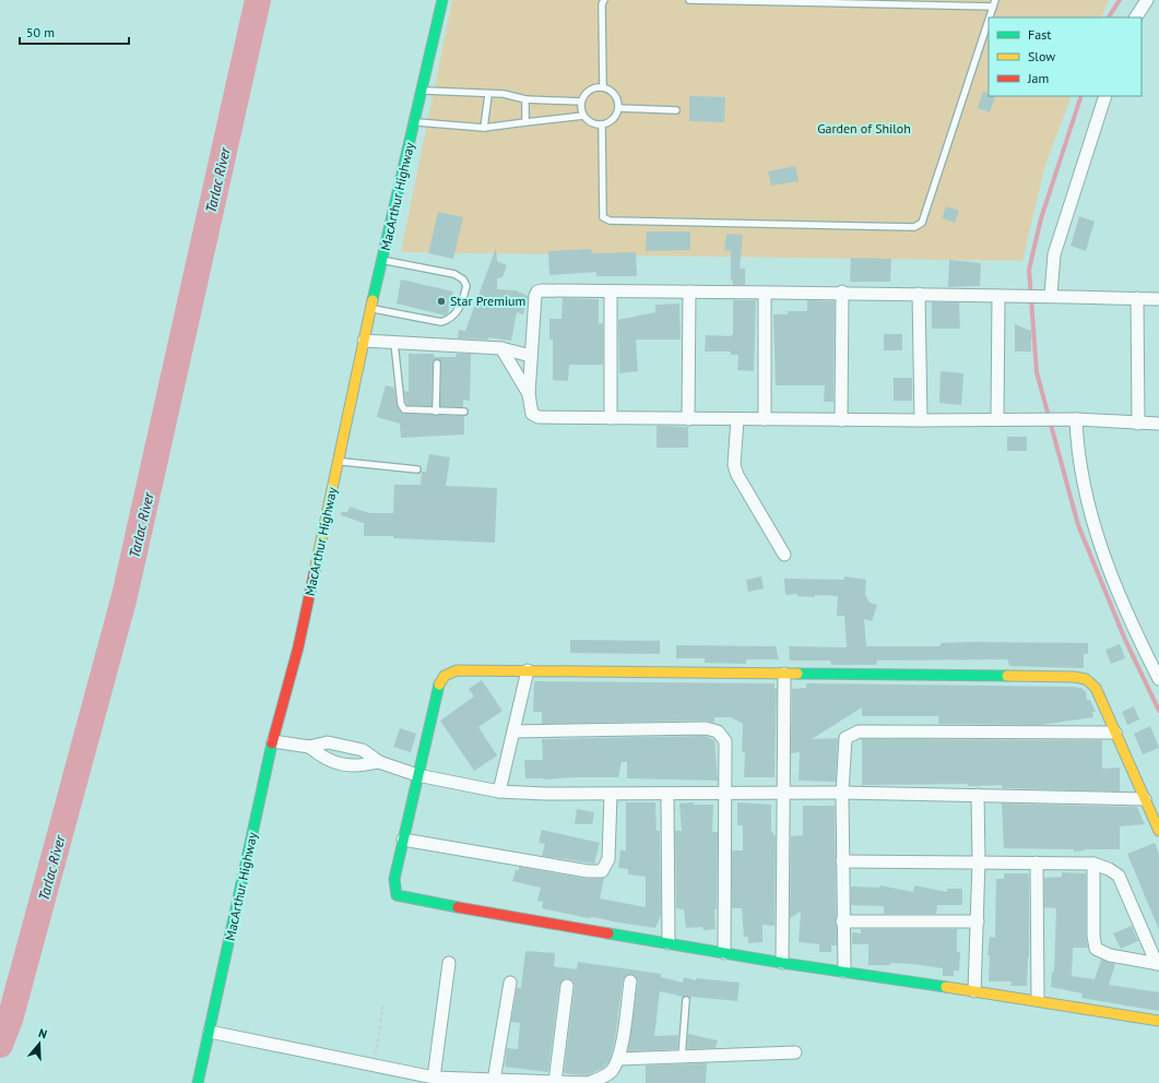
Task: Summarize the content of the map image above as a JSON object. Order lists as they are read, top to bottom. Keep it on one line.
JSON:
{"streets":{"main road":["MacArthur Highway"]},"water":["Tarlac River"],"parks":["Garden of Shiloh"],"places":["Star Premium"],"legend":["Fast","Slow","Jam"],"scale_bar":"50 m","north":"top"}
